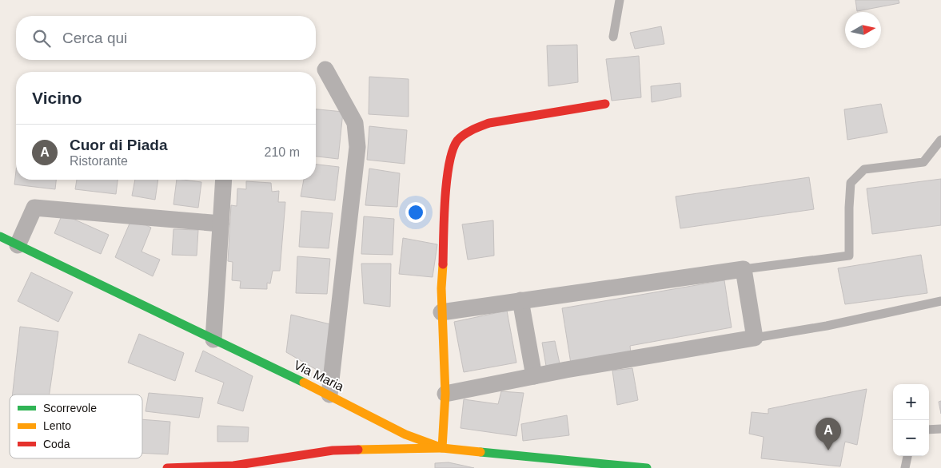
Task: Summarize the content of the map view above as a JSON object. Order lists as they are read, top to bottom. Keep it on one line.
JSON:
{"streets":{"street":["Via Maria"]},"legend":["Scorrevole","Lento","Coda"],"north":"right","page":{"search":"Cerca qui","heading":"Vicino","list":[{"mark":"A","name":"Cuor di Piada","note":"Ristorante","value":"210 m"}],"map_buttons":["+","−"],"pins":"A"}}
